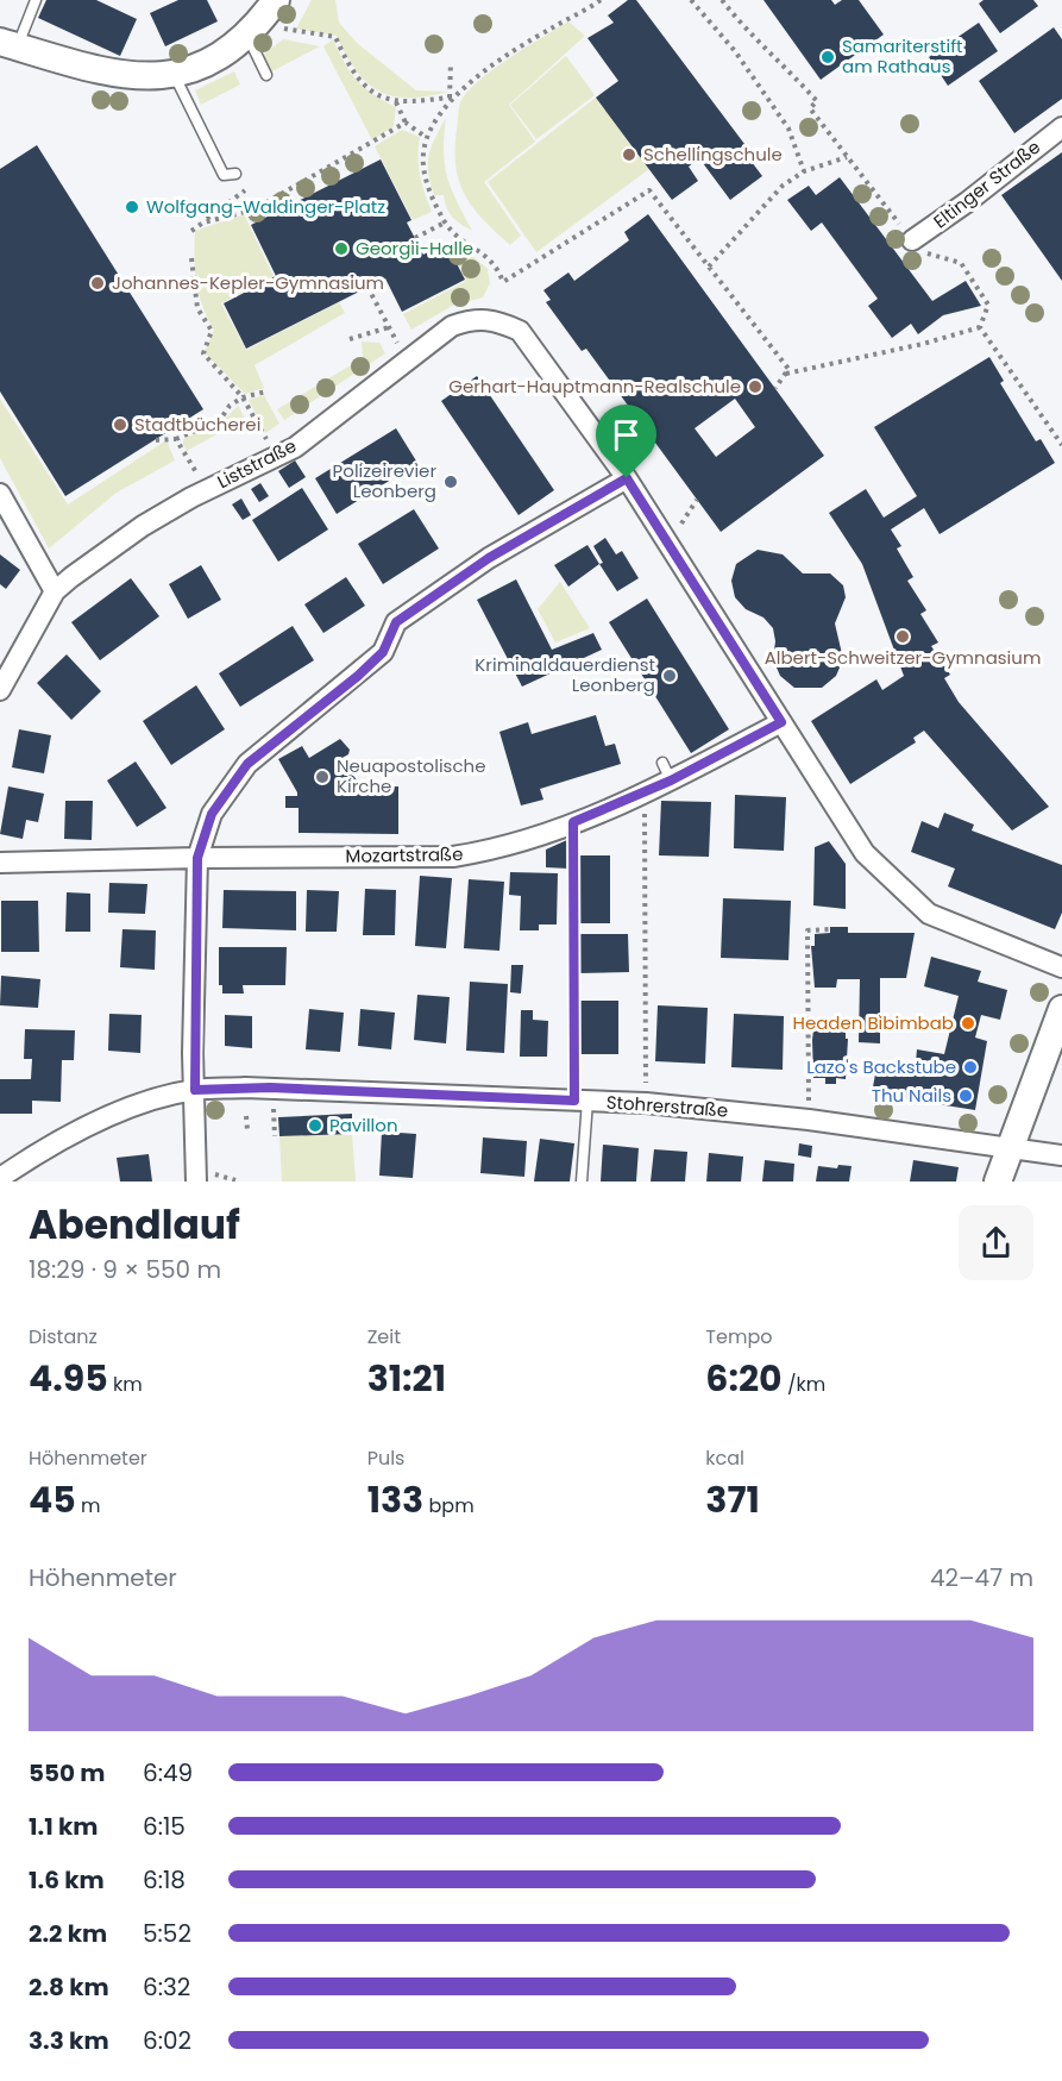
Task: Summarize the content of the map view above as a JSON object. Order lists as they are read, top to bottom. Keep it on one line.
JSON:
{"streets":{"street":["Eltinger Straße","Liststraße","Mozartstraße","Stohrerstraße"]},"places":["Samariterstift am Rathaus","Schellingschule","Wolfgang-Waldinger-Platz","Georgii-Halle","Johannes-Kepler-Gymnasium","Gerhart-Hauptmann-Realschule","Stadtbücherei","Polizeirevier Leonberg","Albert-Schweitzer-Gymnasium","Kriminaldauerdienst Leonberg","Neuapostolische Kirche","Headen Bibimbab","Lazo's Backstube","Thu Nails","Pavillon"],"page":{"heading":["Abendlauf","18:29 · 9 × 550 m"],"stats":[["Distanz","4.95 km"],["Zeit","31:21"],["Tempo","6:20 /km"],["Höhenmeter","45 m"],["Puls","133 bpm"],["kcal","371"]],"chart":["Höhenmeter","42–47 m"],"list":[{"name":"550 m","note":"6:49"},{"name":"1.1 km","note":"6:15"},{"name":"1.6 km","note":"6:18"},{"name":"2.2 km","note":"5:52"},{"name":"2.8 km","note":"6:32"},{"name":"3.3 km","note":"6:02"}]}}
